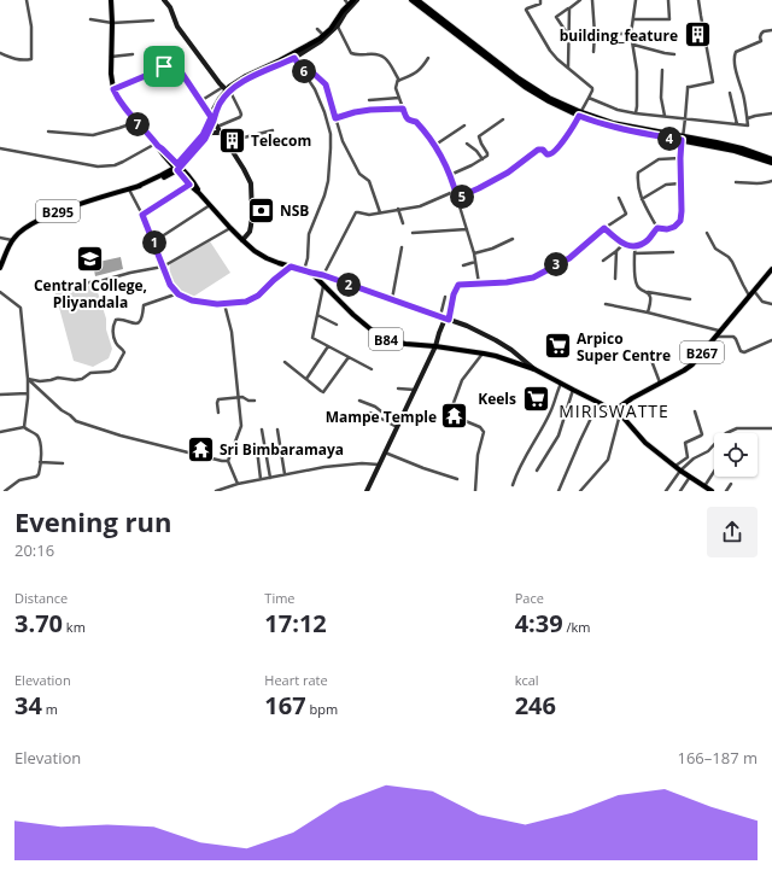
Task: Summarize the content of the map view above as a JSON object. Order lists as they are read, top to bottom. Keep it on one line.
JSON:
{"streets":{"main road":["B295","B84","B267"]},"crossings":[["B295","B84"],["B84","B267"]],"districts":["MIRISWATTE"],"places":{"building":["building_feature","Telecom"],"bank":["NSB"],"school or university":["Central College, Pliyandala"],"supermarket":["Arpico Super Centre","Keels"],"temple":["Mampe Temple","Sri Bimbaramaya"]},"page":{"pins":["6","7","4","5","1","3","2"],"heading":["Evening run","20:16"],"stats":[["Distance","3.70 km"],["Time","17:12"],["Pace","4:39 /km"],["Elevation","34 m"],["Heart rate","167 bpm"],["kcal","246"]],"chart":["Elevation","166–187 m"]}}
